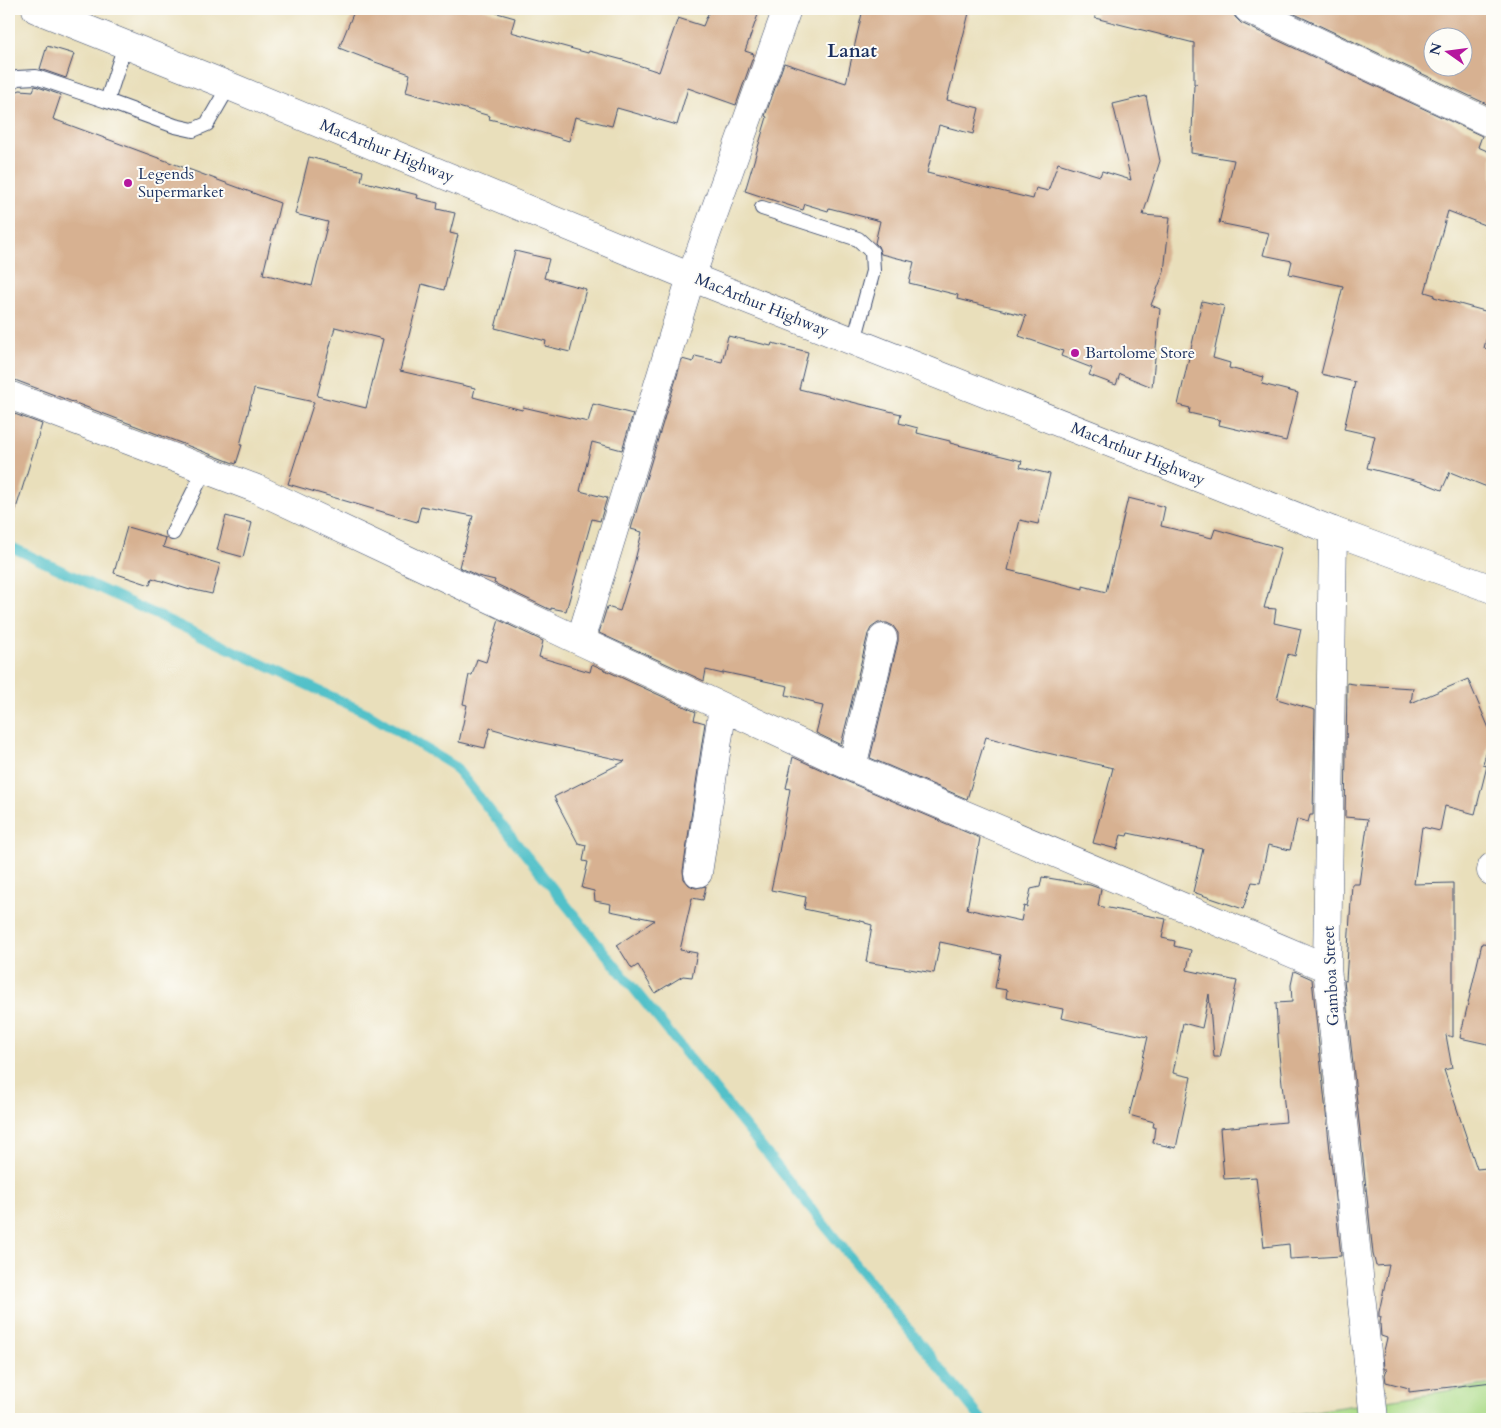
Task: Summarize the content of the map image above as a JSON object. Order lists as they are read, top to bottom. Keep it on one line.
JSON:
{"streets":{"main road":["MacArthur Highway","Gamboa Street"]},"crossings":[["MacArthur Highway","Gamboa Street"]],"districts":["Lanat"],"places":["Legends Supermarket","Bartolome Store"],"north":"left"}
